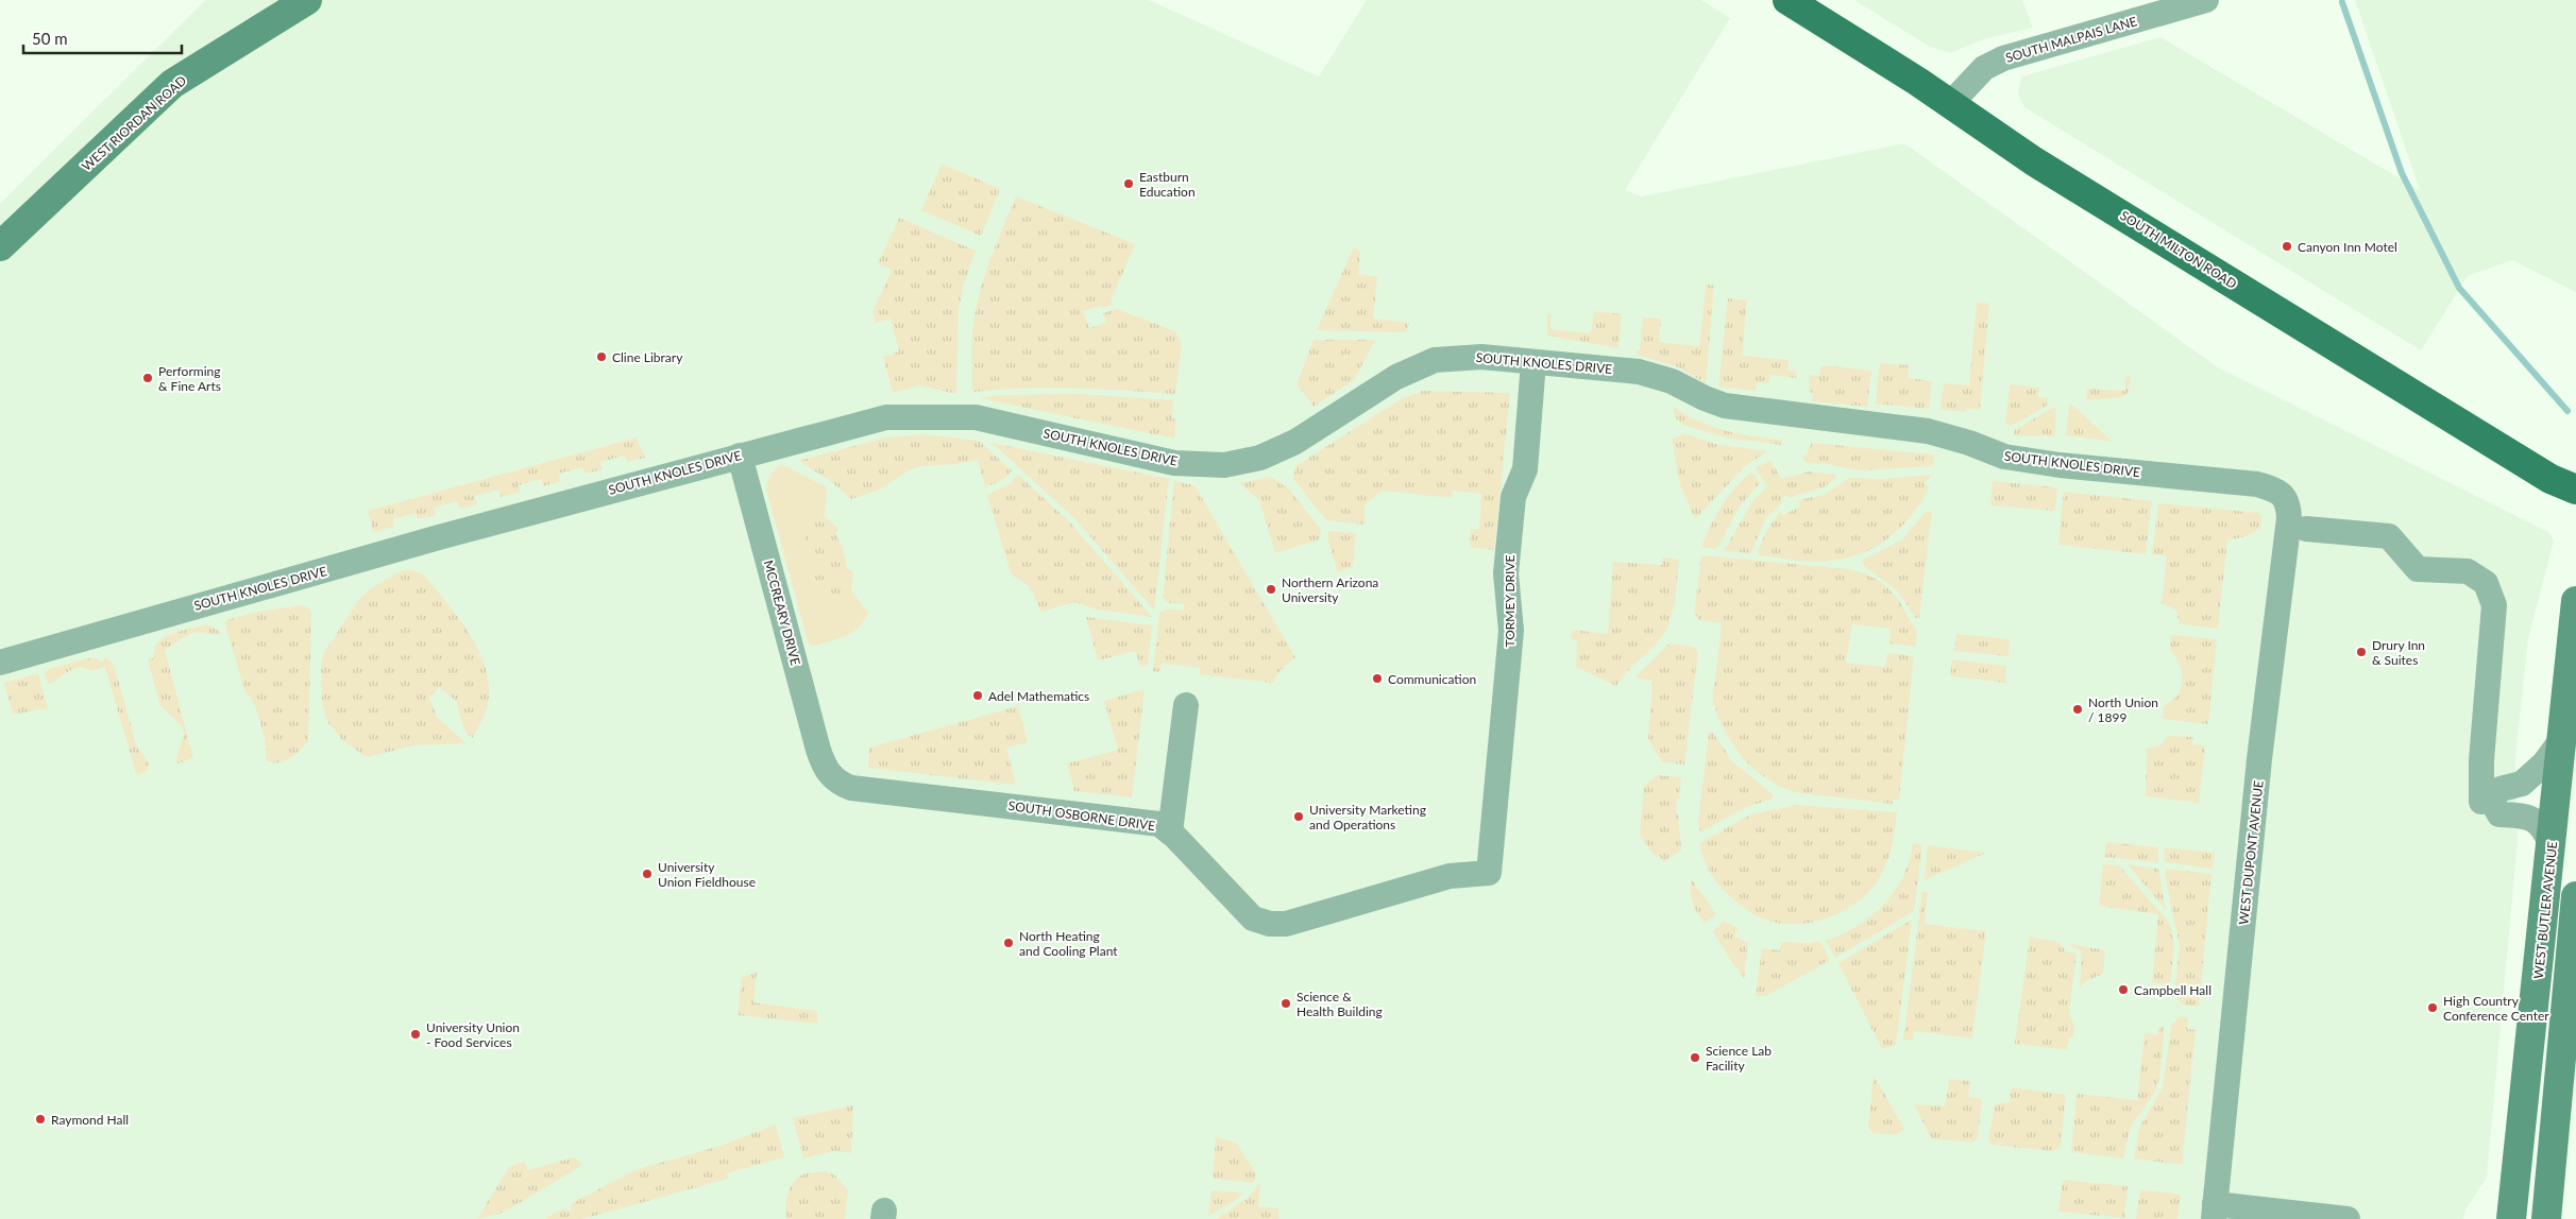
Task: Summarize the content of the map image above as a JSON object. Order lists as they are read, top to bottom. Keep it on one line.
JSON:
{"streets":{"main road":["WEST RIORDAN ROAD","SOUTH MILTON ROAD","WEST BUTLER AVENUE"],"street":["SOUTH MALPAIS LANE","SOUTH KNOLES DRIVE","TORMEY DRIVE","MCCREARY DRIVE","SOUTH OSBORNE DRIVE","WEST DUPONT AVENUE"]},"crossings":[["SOUTH MALPAIS LANE","SOUTH MILTON ROAD"],["SOUTH KNOLES DRIVE","TORMEY DRIVE"],["SOUTH KNOLES DRIVE","MCCREARY DRIVE"],["SOUTH KNOLES DRIVE","WEST DUPONT AVENUE"],["TORMEY DRIVE","SOUTH OSBORNE DRIVE"],["MCCREARY DRIVE","SOUTH OSBORNE DRIVE"]],"places":["Eastburn Education","Canyon Inn Motel","Cline Library","Performing & Fine Arts","Northern Arizona University","Drury Inn & Suites","Communication","Adel Mathematics","North Union / 1899","University Marketing and Operations","University Union Fieldhouse","North Heating and Cooling Plant","Campbell Hall","Science & Health Building","High Country Conference Center","University Union - Food Services","Science Lab Facility","Raymond Hall"],"scale_bar":"50 m"}
